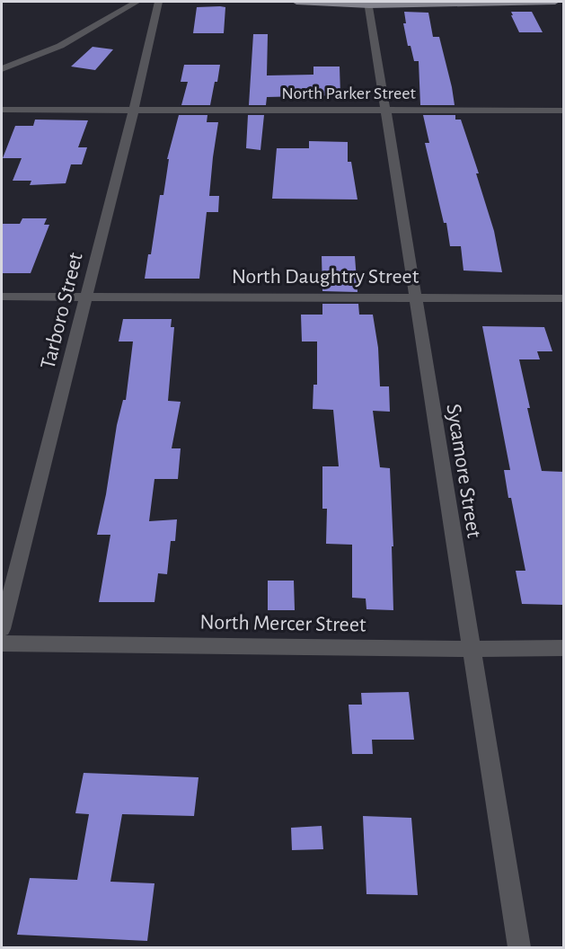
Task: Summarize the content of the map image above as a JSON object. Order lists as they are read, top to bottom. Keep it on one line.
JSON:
{"streets":{"street":["North Parker Street","North Daughtry Street","Tarboro Street","Sycamore Street","North Mercer Street"]},"crossings":[["North Parker Street","Tarboro Street"],["North Parker Street","Sycamore Street"],["North Daughtry Street","Tarboro Street"],["North Daughtry Street","Sycamore Street"],["Sycamore Street","North Mercer Street"]]}
